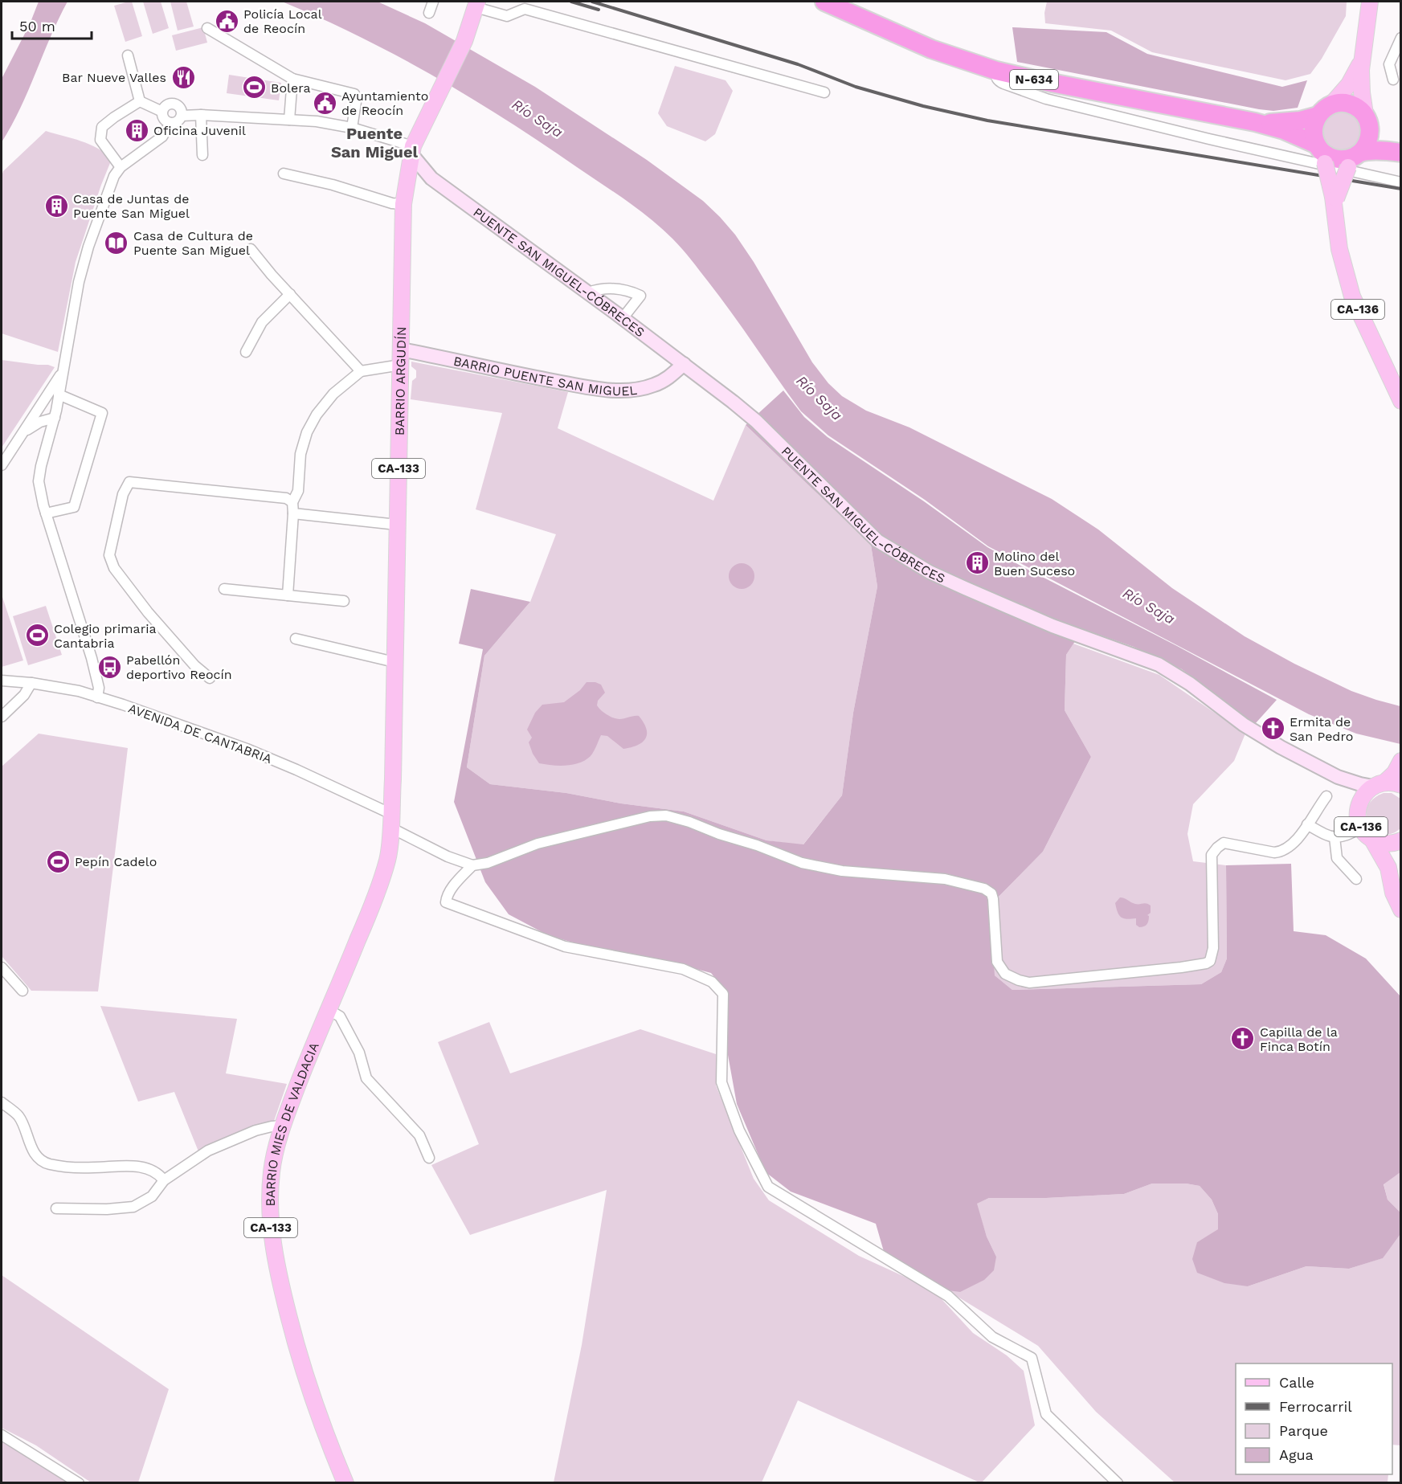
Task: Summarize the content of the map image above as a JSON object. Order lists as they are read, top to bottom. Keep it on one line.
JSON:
{"streets":{"highway":["N-634"],"main road":["PUENTE SAN MIGUEL-CÓBRECES","CA-136","BARRIO ARGUDÍN","CA-133","BARRIO MIES DE VALDACIA"],"street":["BARRIO PUENTE SAN MIGUEL","AVENIDA DE CANTABRIA"]},"crossings":[["N-634","CA-136"],["PUENTE SAN MIGUEL-CÓBRECES","CA-136"],["PUENTE SAN MIGUEL-CÓBRECES","BARRIO PUENTE SAN MIGUEL"],["PUENTE SAN MIGUEL-CÓBRECES","BARRIO ARGUDÍN"],["BARRIO PUENTE SAN MIGUEL","BARRIO ARGUDÍN"],["BARRIO ARGUDÍN","AVENIDA DE CANTABRIA"],["BARRIO ARGUDÍN","BARRIO MIES DE VALDACIA"],["AVENIDA DE CANTABRIA","BARRIO MIES DE VALDACIA"]],"districts":["Puente San Miguel"],"water":["Río Saja"],"places":{"public building":["Policía Local de Reocín","Ayuntamiento de Reocín"],"restaurant":["Bar Nueve Valles"],"sports":["Bolera","Colegio primaria Cantabria","Pepín Cadelo"],"building":["Oficina Juvenil","Casa de Juntas de Puente San Miguel","Molino del Buen Suceso"],"library":["Casa de Cultura de Puente San Miguel"],"bus stop":["Pabellón deportivo Reocín"],"church":["Ermita de San Pedro","Capilla de la Finca Botín"]},"legend":["Calle","Ferrocarril","Parque","Agua"],"scale_bar":"50 m"}
